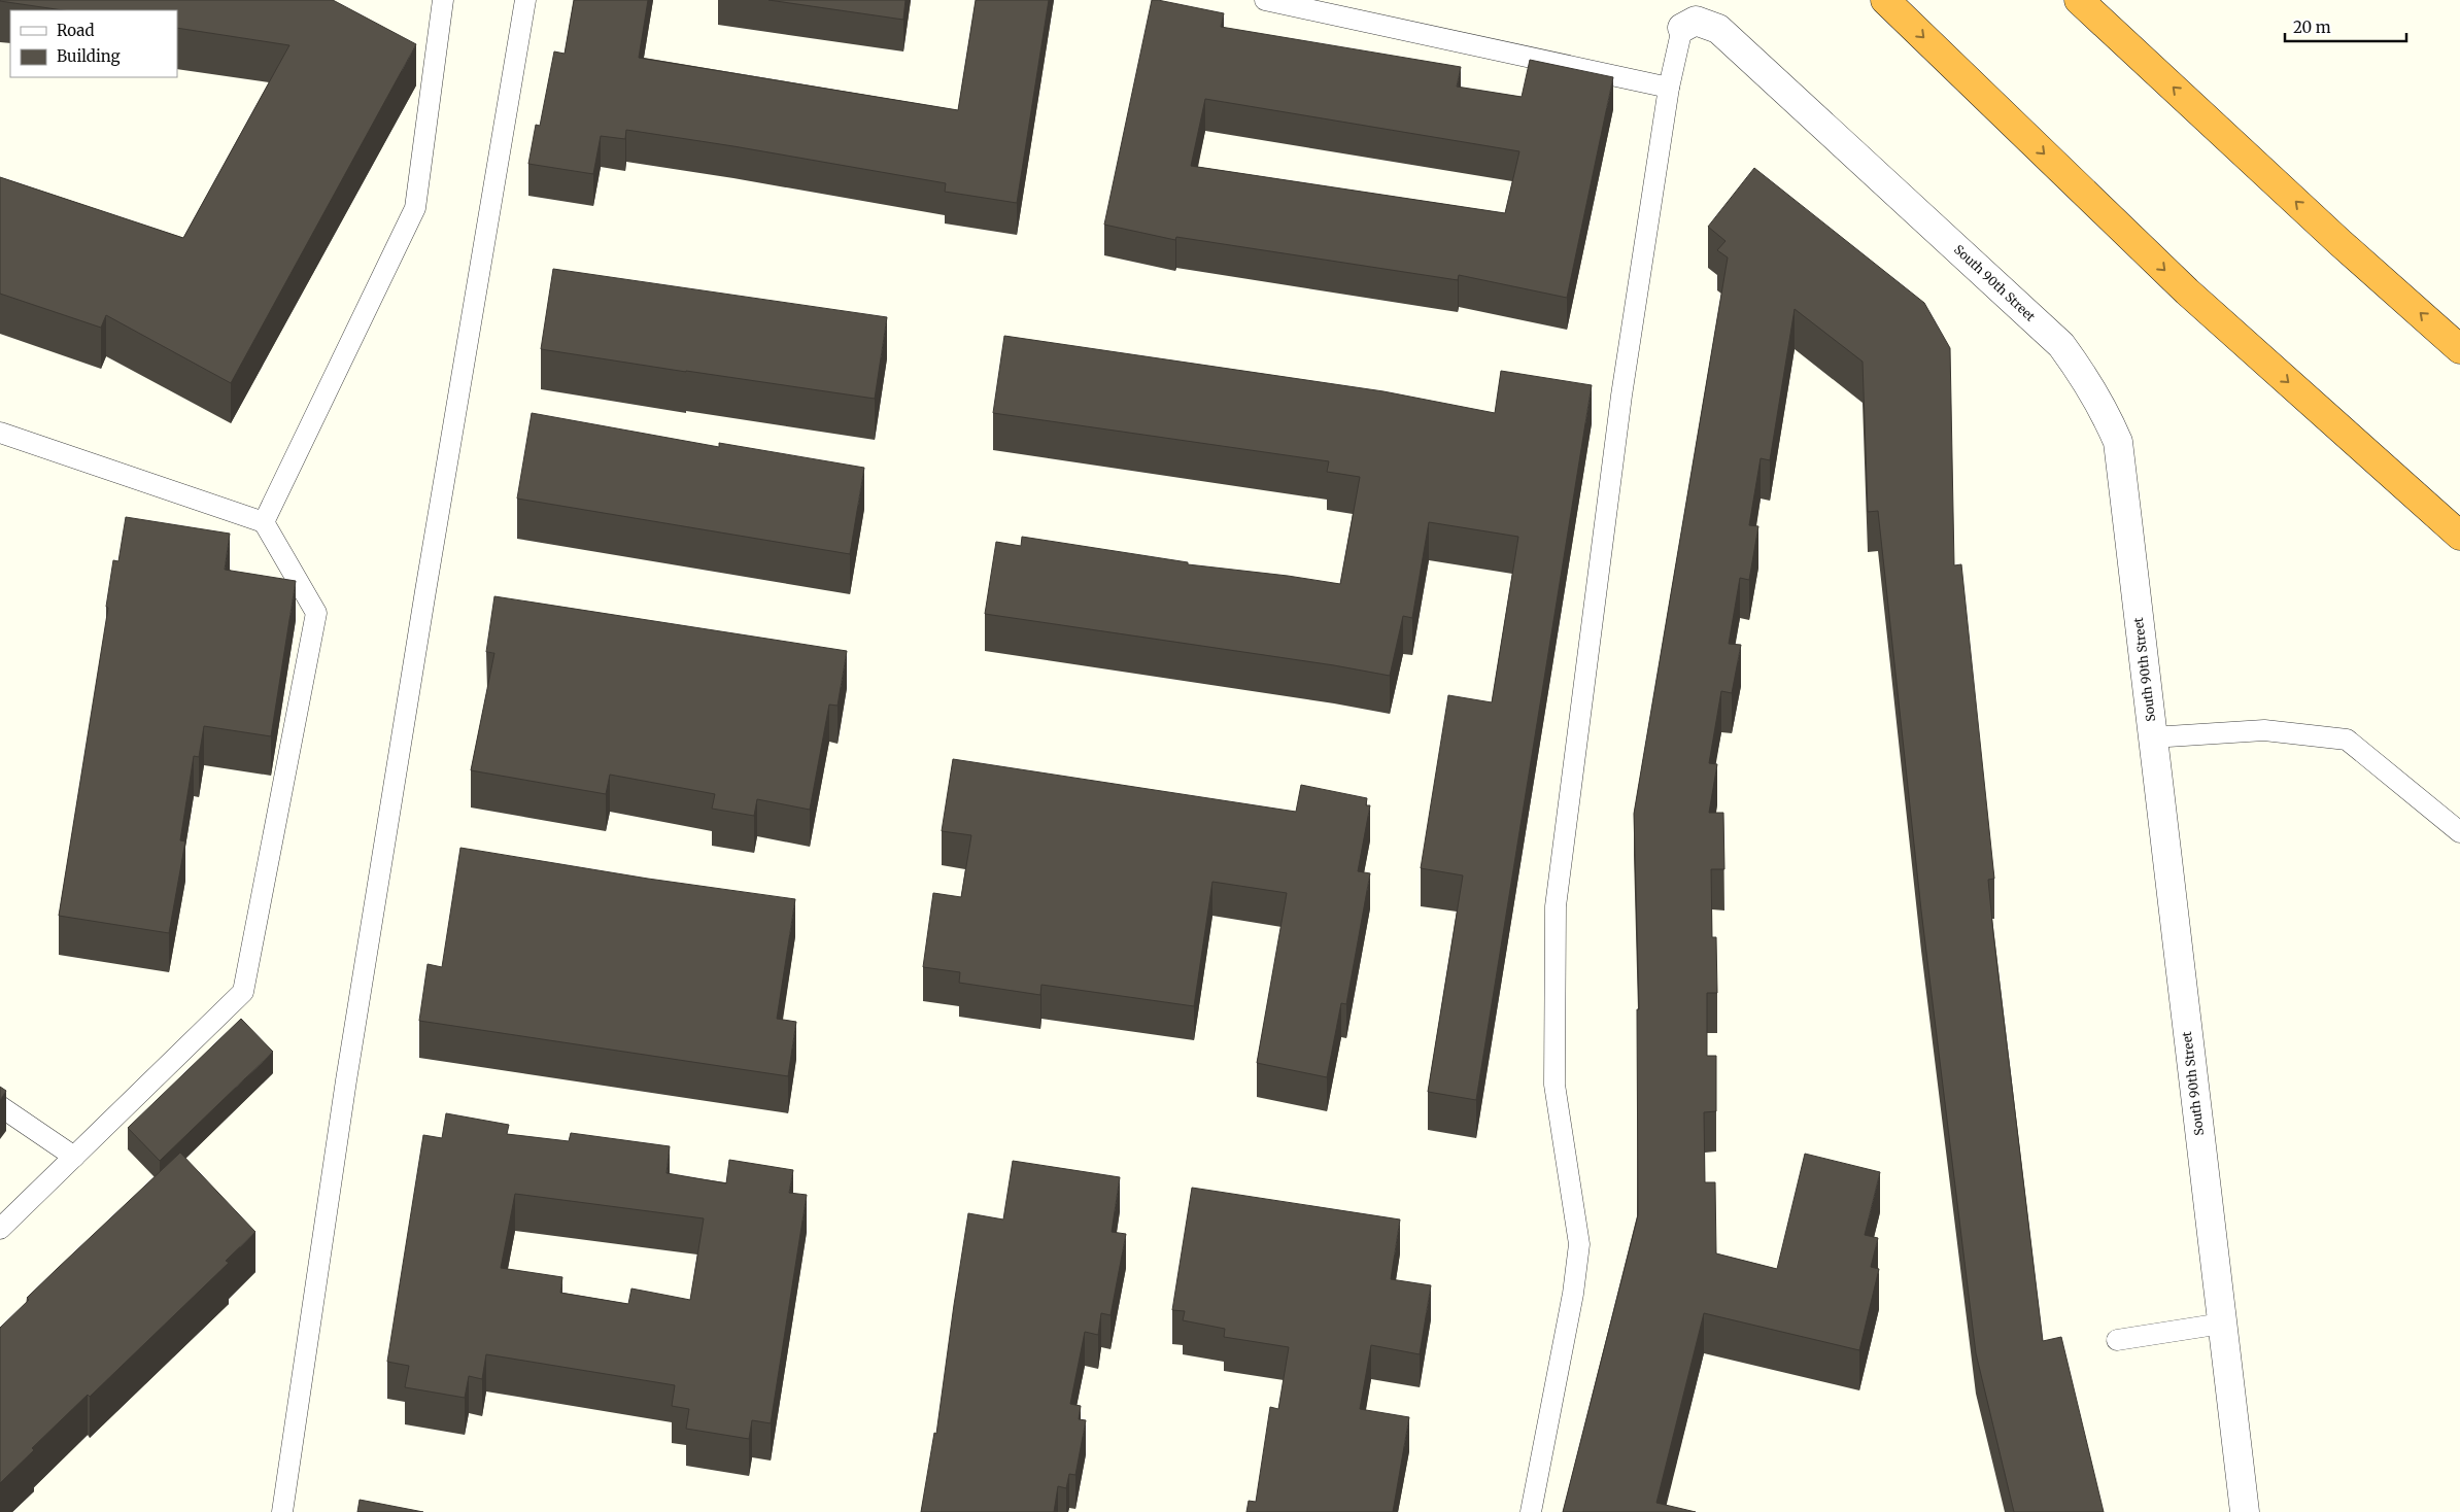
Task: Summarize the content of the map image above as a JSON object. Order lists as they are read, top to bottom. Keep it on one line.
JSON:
{"streets":{"street":["South 90th Street"]},"legend":["Road","Building"],"scale_bar":"20 m"}
